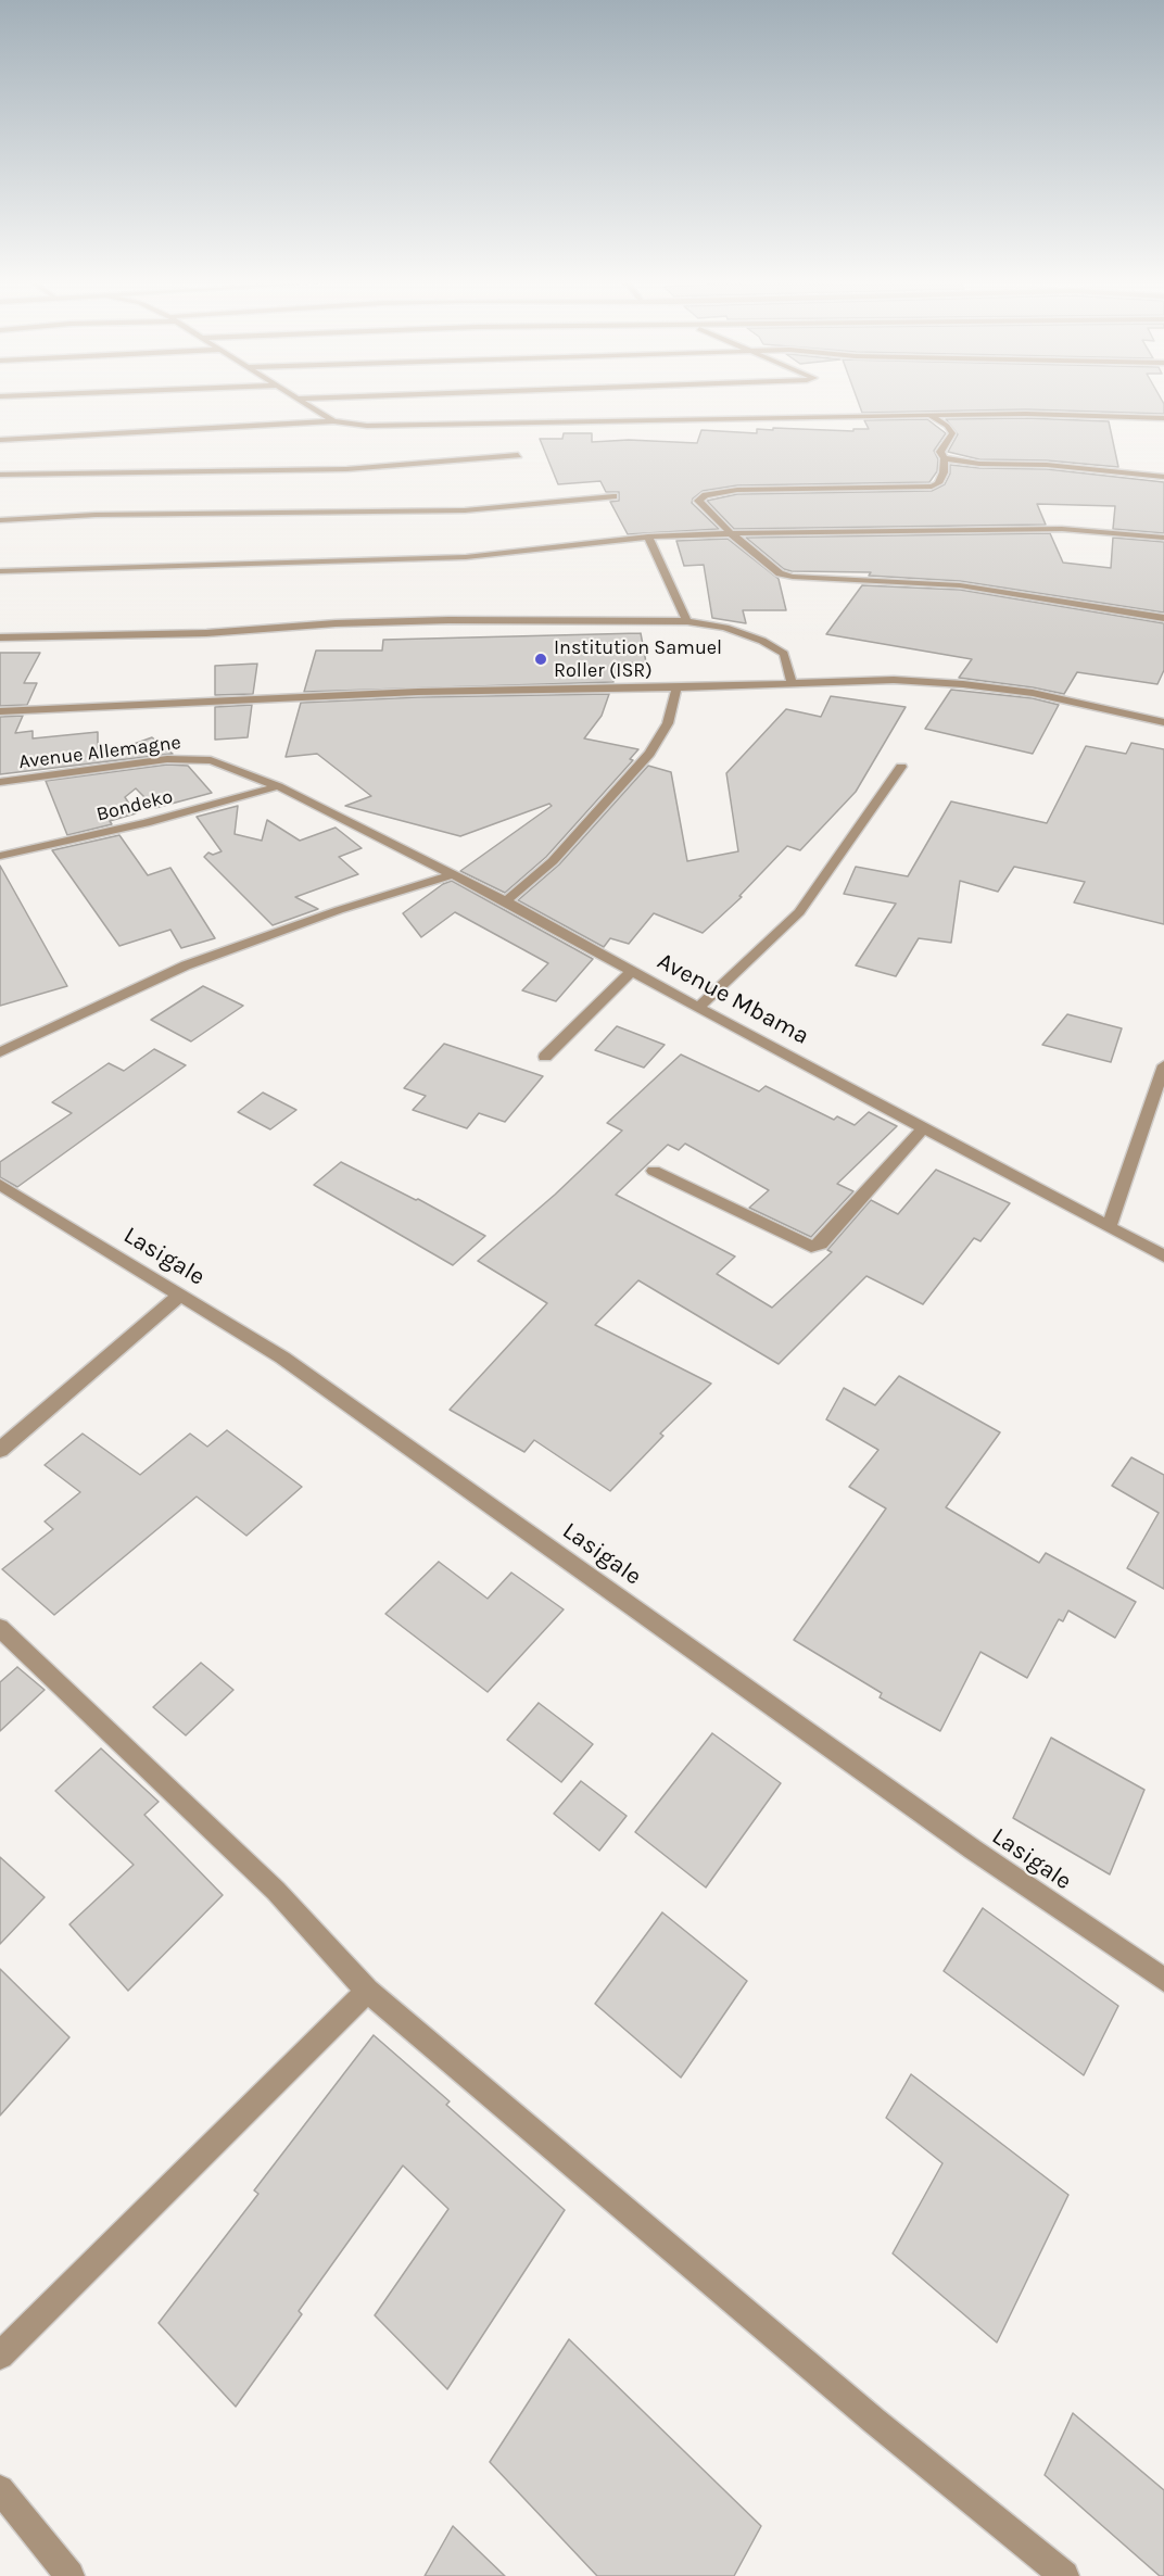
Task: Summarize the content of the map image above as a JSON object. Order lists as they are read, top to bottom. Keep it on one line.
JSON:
{"streets":{"street":["Avenue Allemagne","Bondeko","Avenue Mbama","Lasigale"]},"crossings":[["Avenue Allemagne","Bondeko"],["Avenue Allemagne","Avenue Mbama"],["Bondeko","Avenue Mbama"]],"places":["Institution Samuel Roller (ISR)"]}
